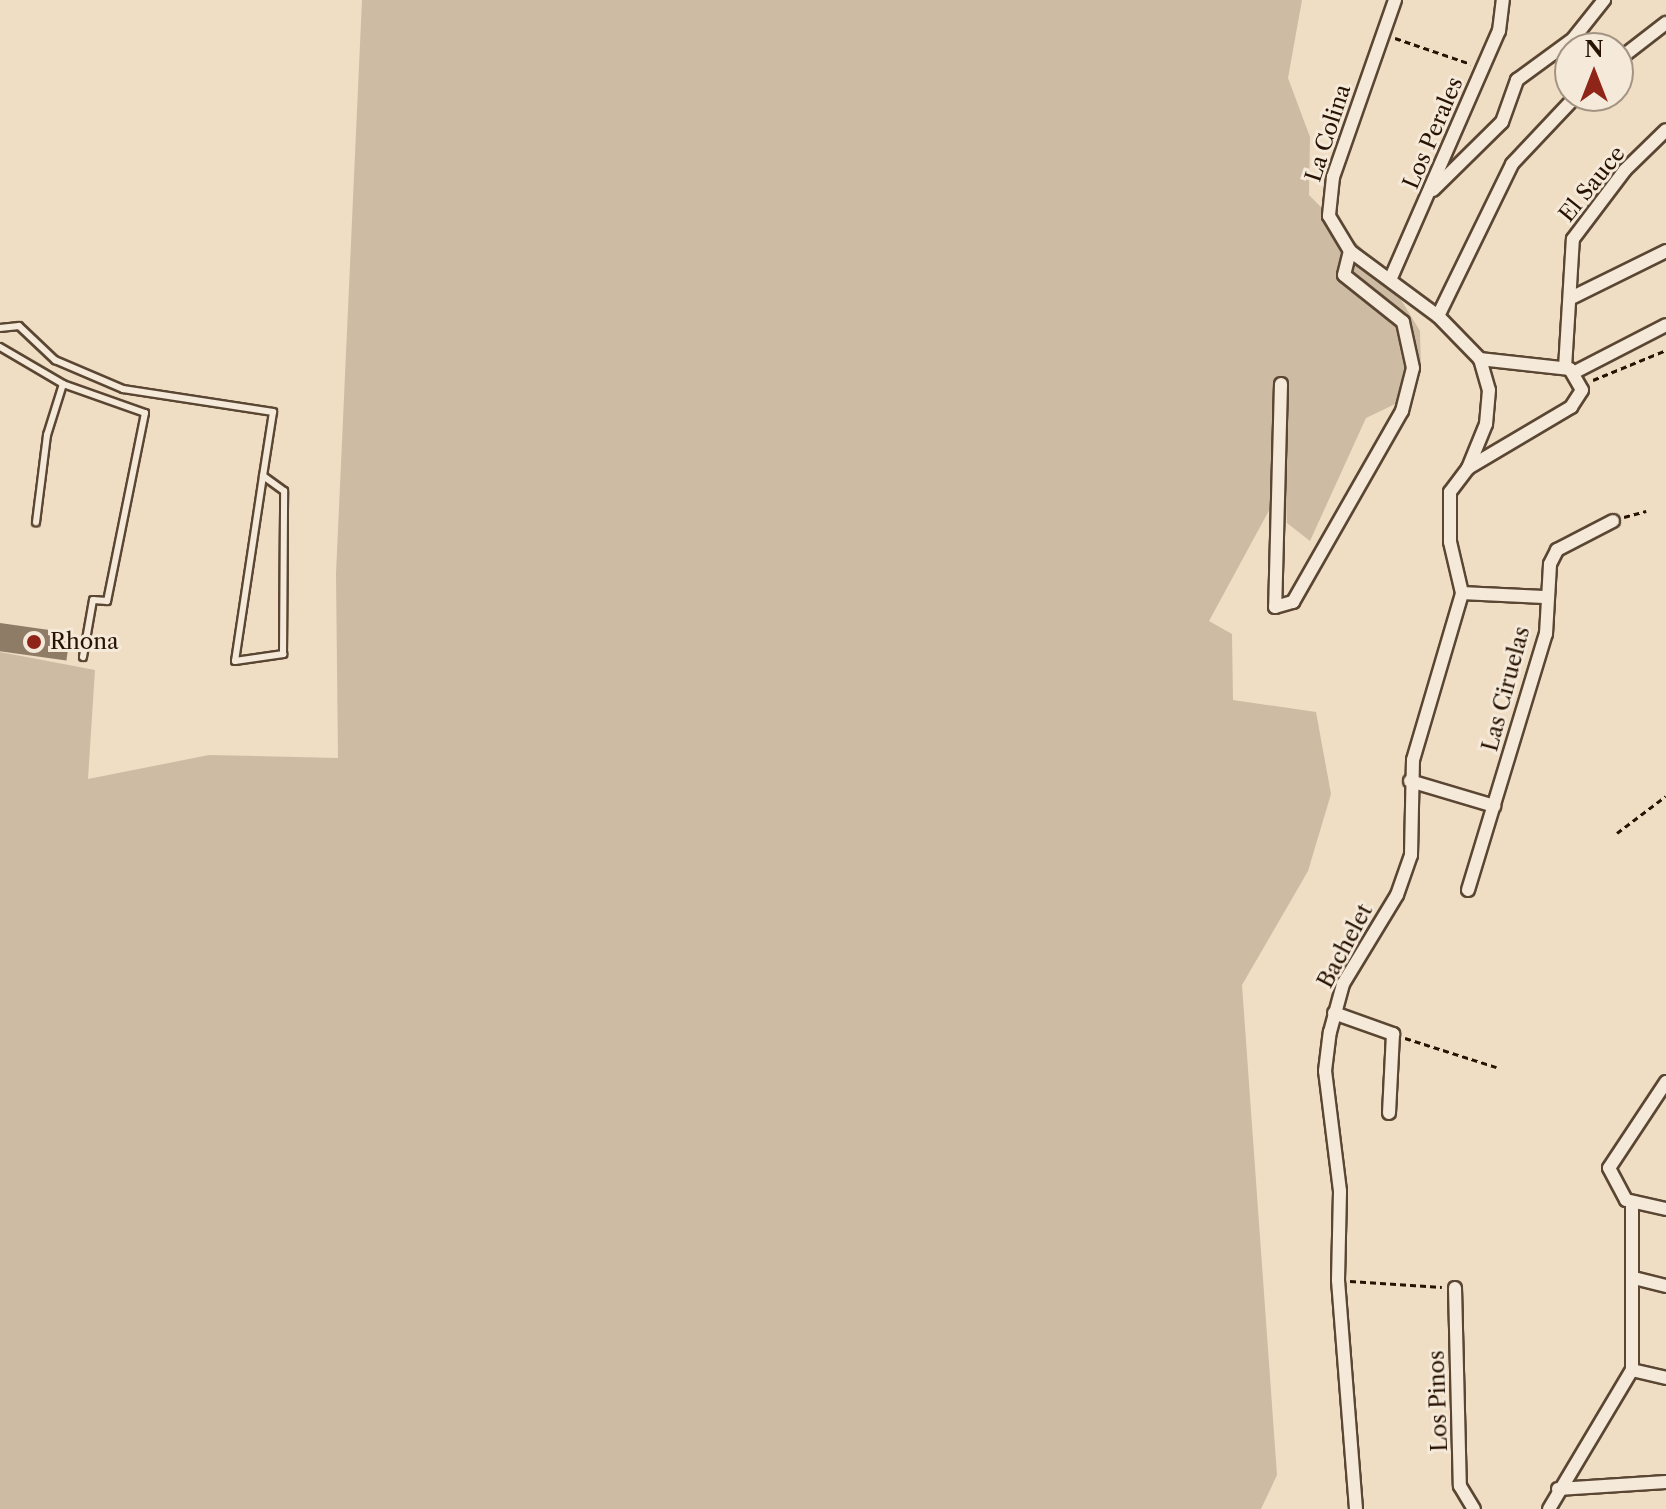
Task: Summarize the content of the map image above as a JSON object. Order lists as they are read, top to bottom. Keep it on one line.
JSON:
{"streets":{"street":["La Colina","Los Perales","El Sauce","Las Ciruelas","Bachelet","Los Pinos"]},"crossings":[["La Colina","Los Perales"],["La Colina","Bachelet"]],"places":["Rhona"],"north":"top"}
